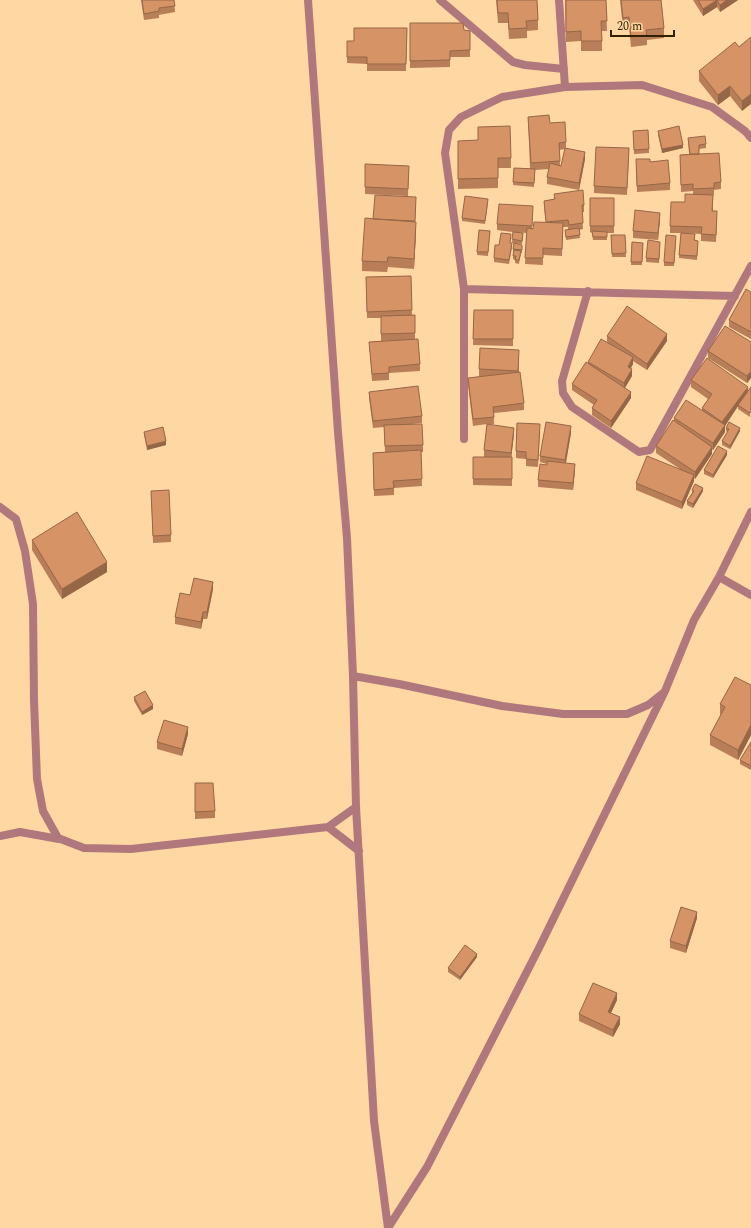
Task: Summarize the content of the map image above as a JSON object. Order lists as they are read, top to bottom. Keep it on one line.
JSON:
{"scale_bar":"20 m"}
